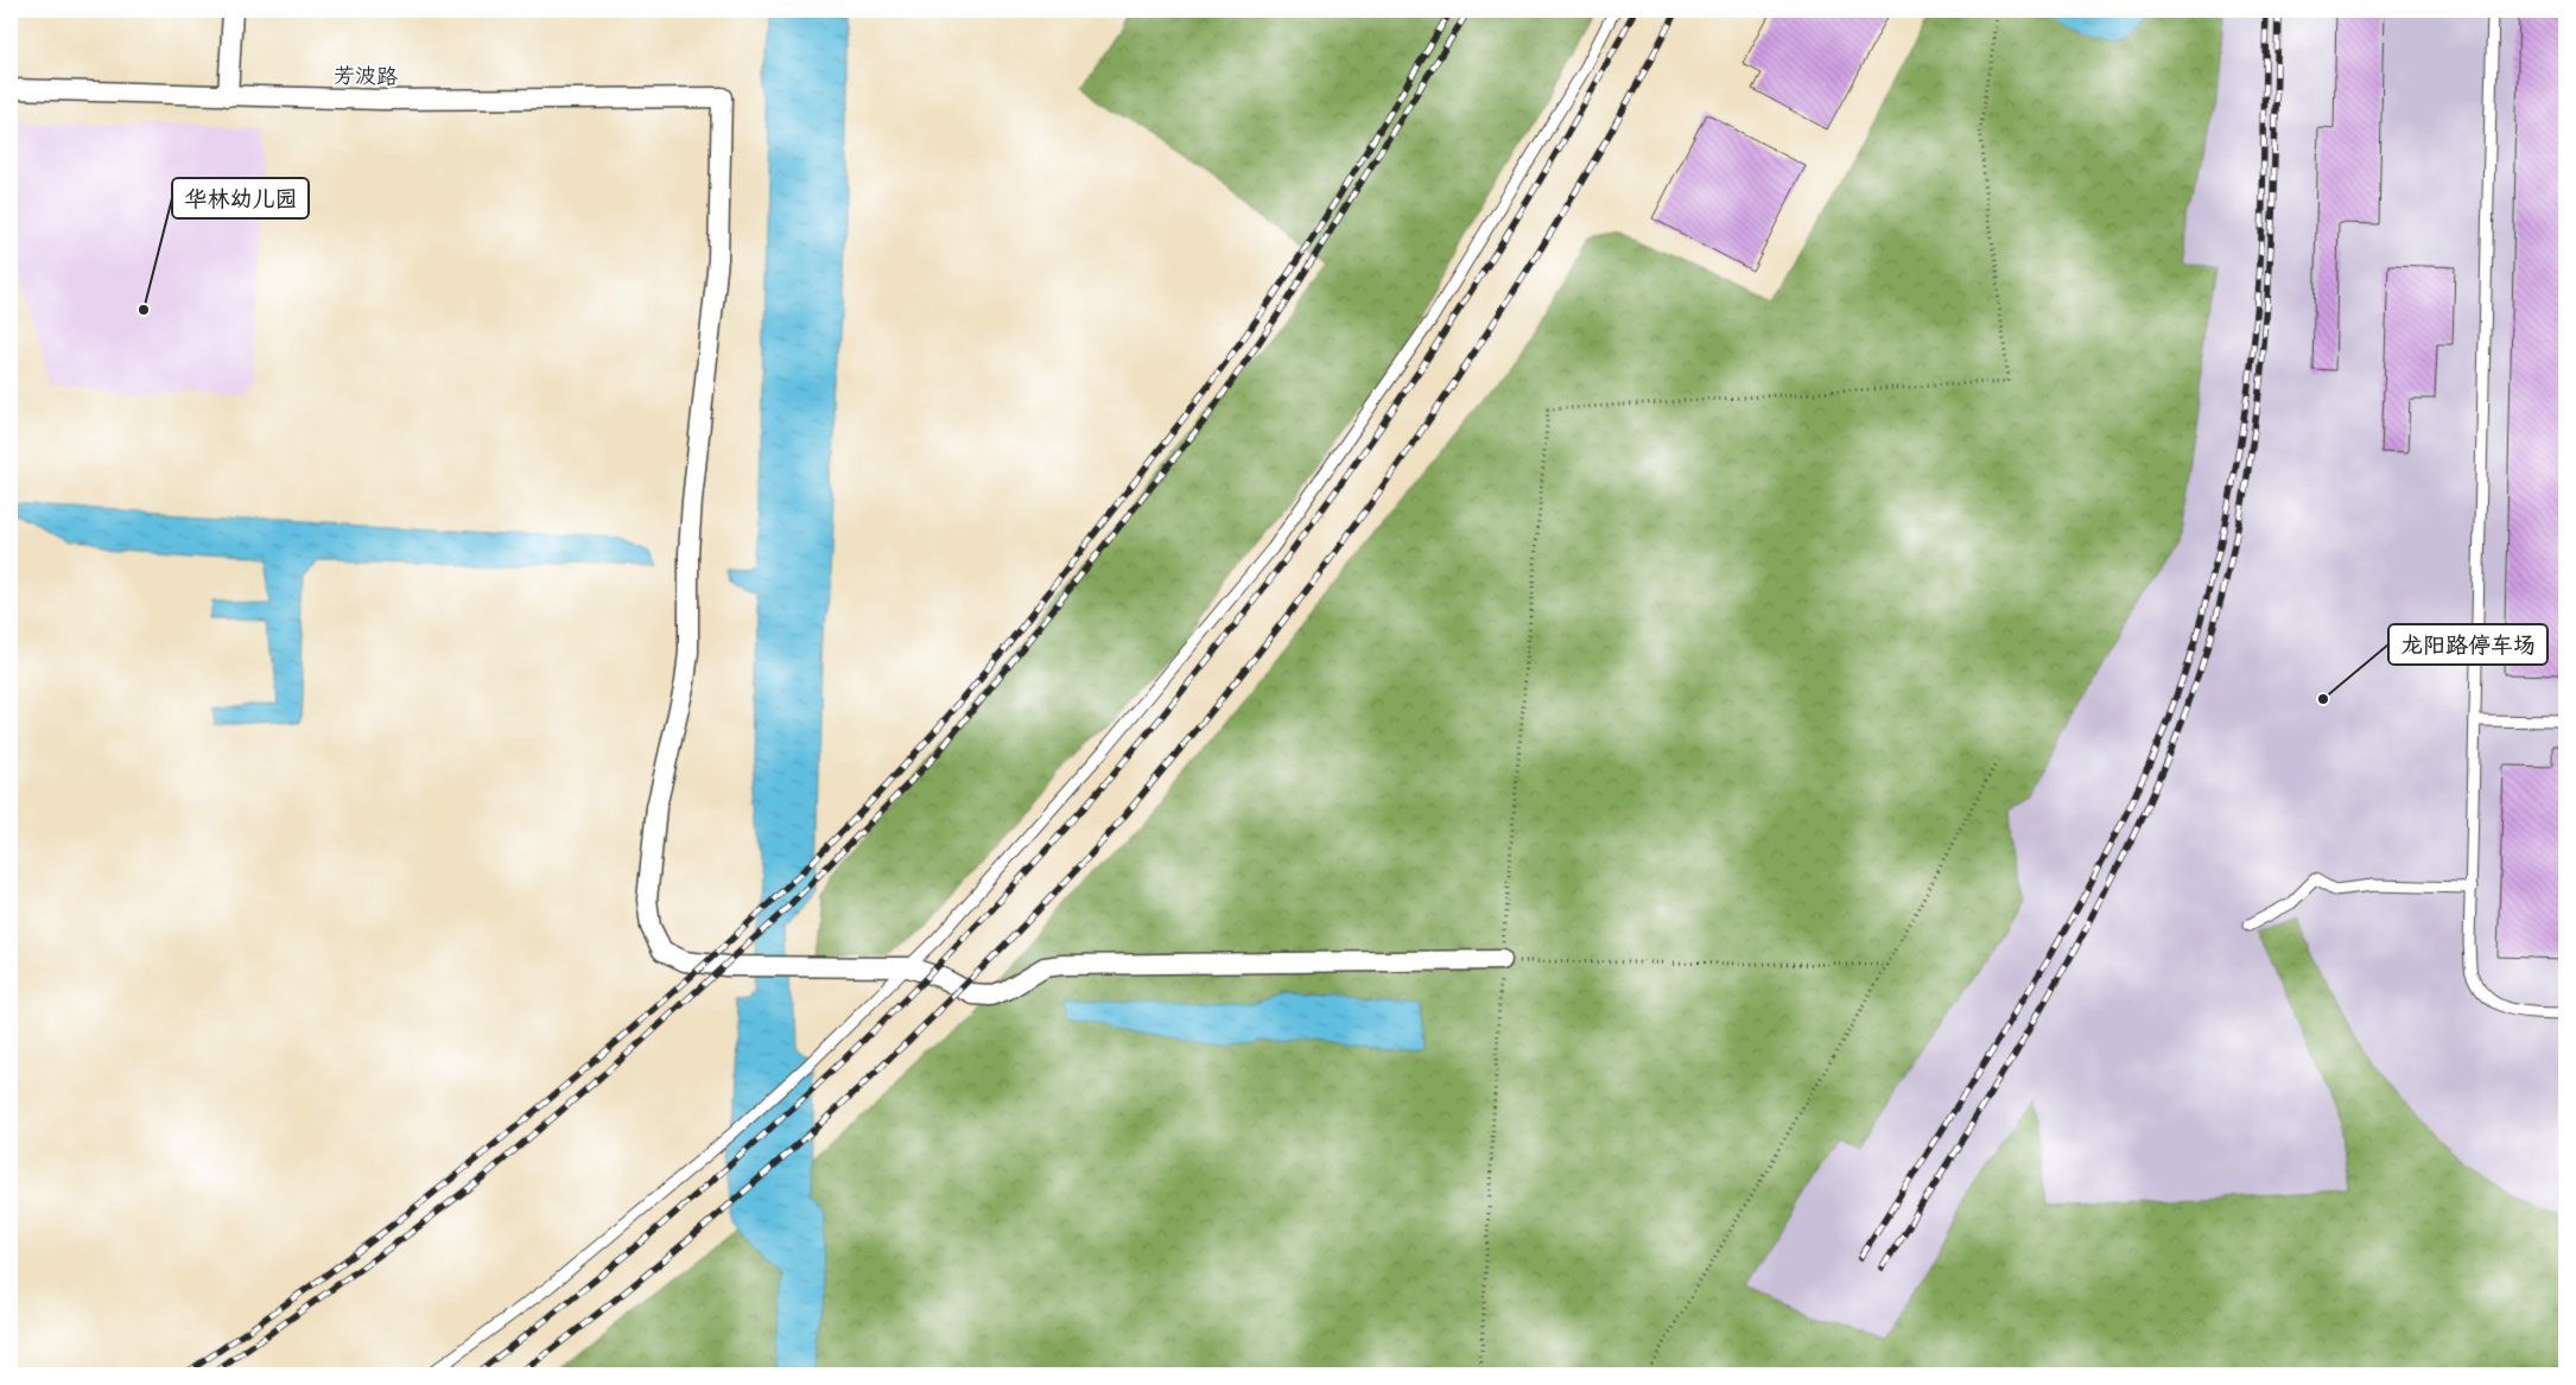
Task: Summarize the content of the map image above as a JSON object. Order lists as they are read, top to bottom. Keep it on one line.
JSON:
{"streets":{"street":["芳波路"]},"places":["华林幼儿园","龙阳路停车场"]}
